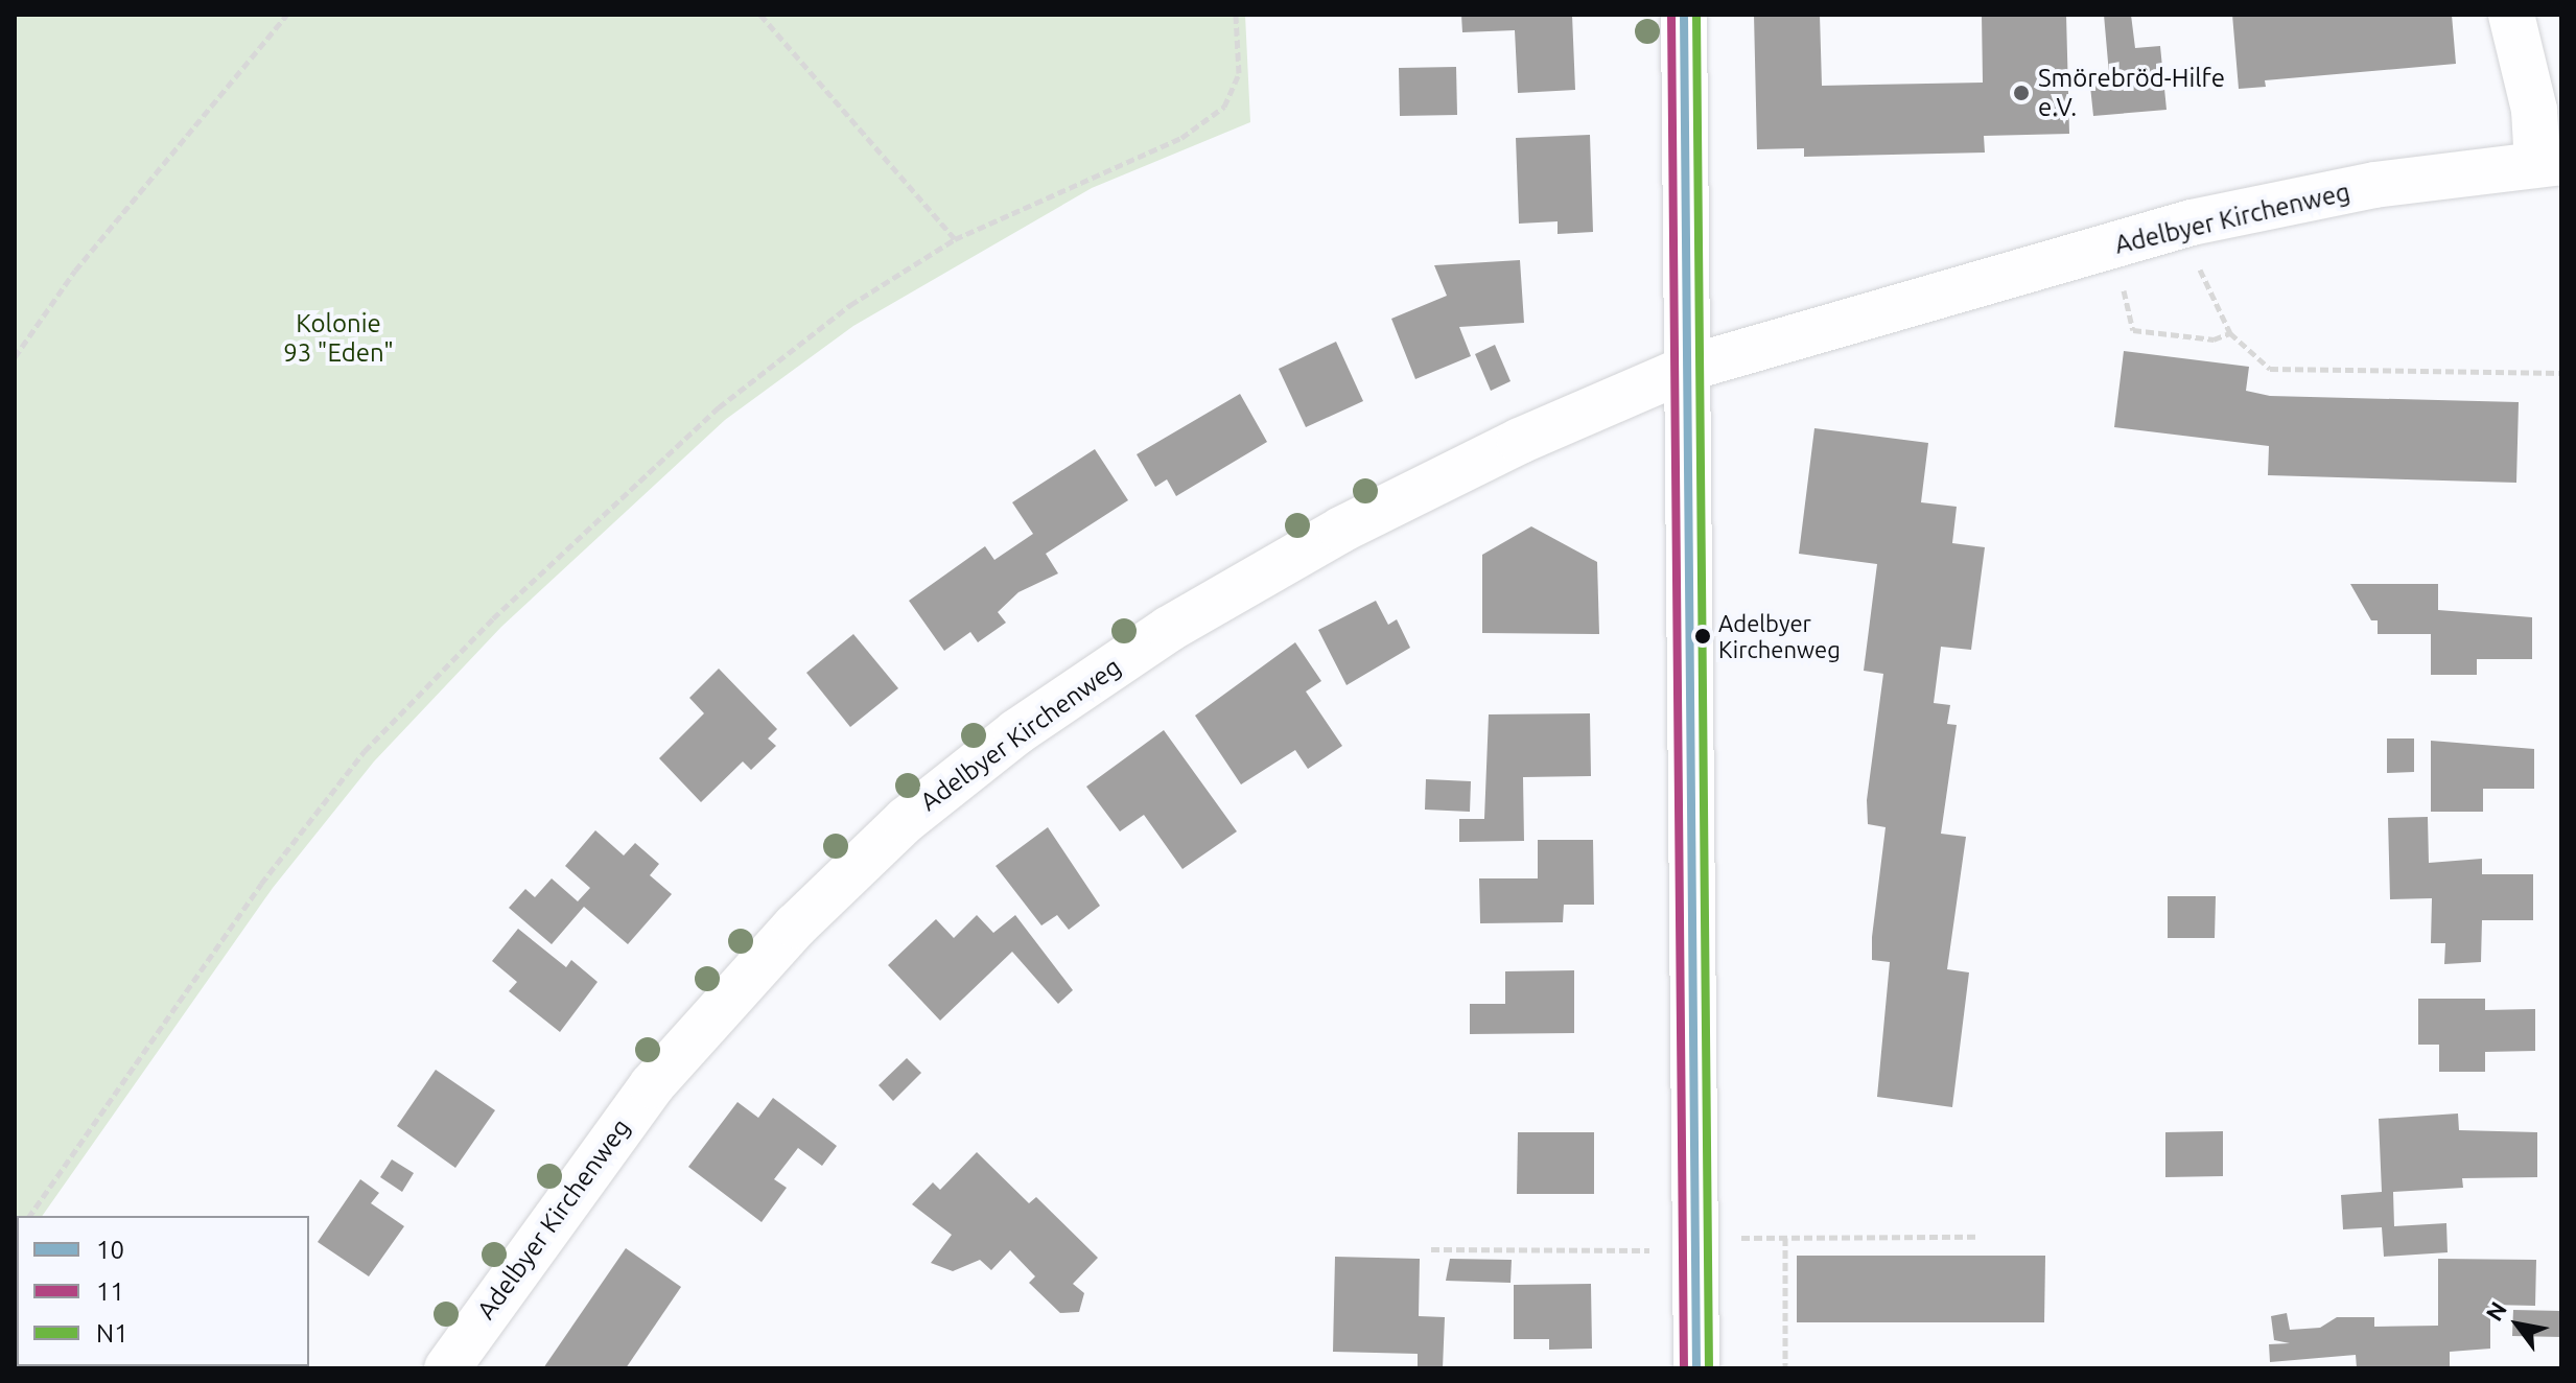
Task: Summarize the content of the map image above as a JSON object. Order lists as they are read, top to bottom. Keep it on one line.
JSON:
{"streets":{"street":["Adelbyer Kirchenweg"]},"parks":["Kolonie 93 \"Eden\""],"places":["Smörebröd-Hilfe e.V.","Adelbyer Kirchenweg"],"lines":["transit line 10","transit line 11","transit line N1"],"legend":["10","11","N1"],"north":"top left"}
